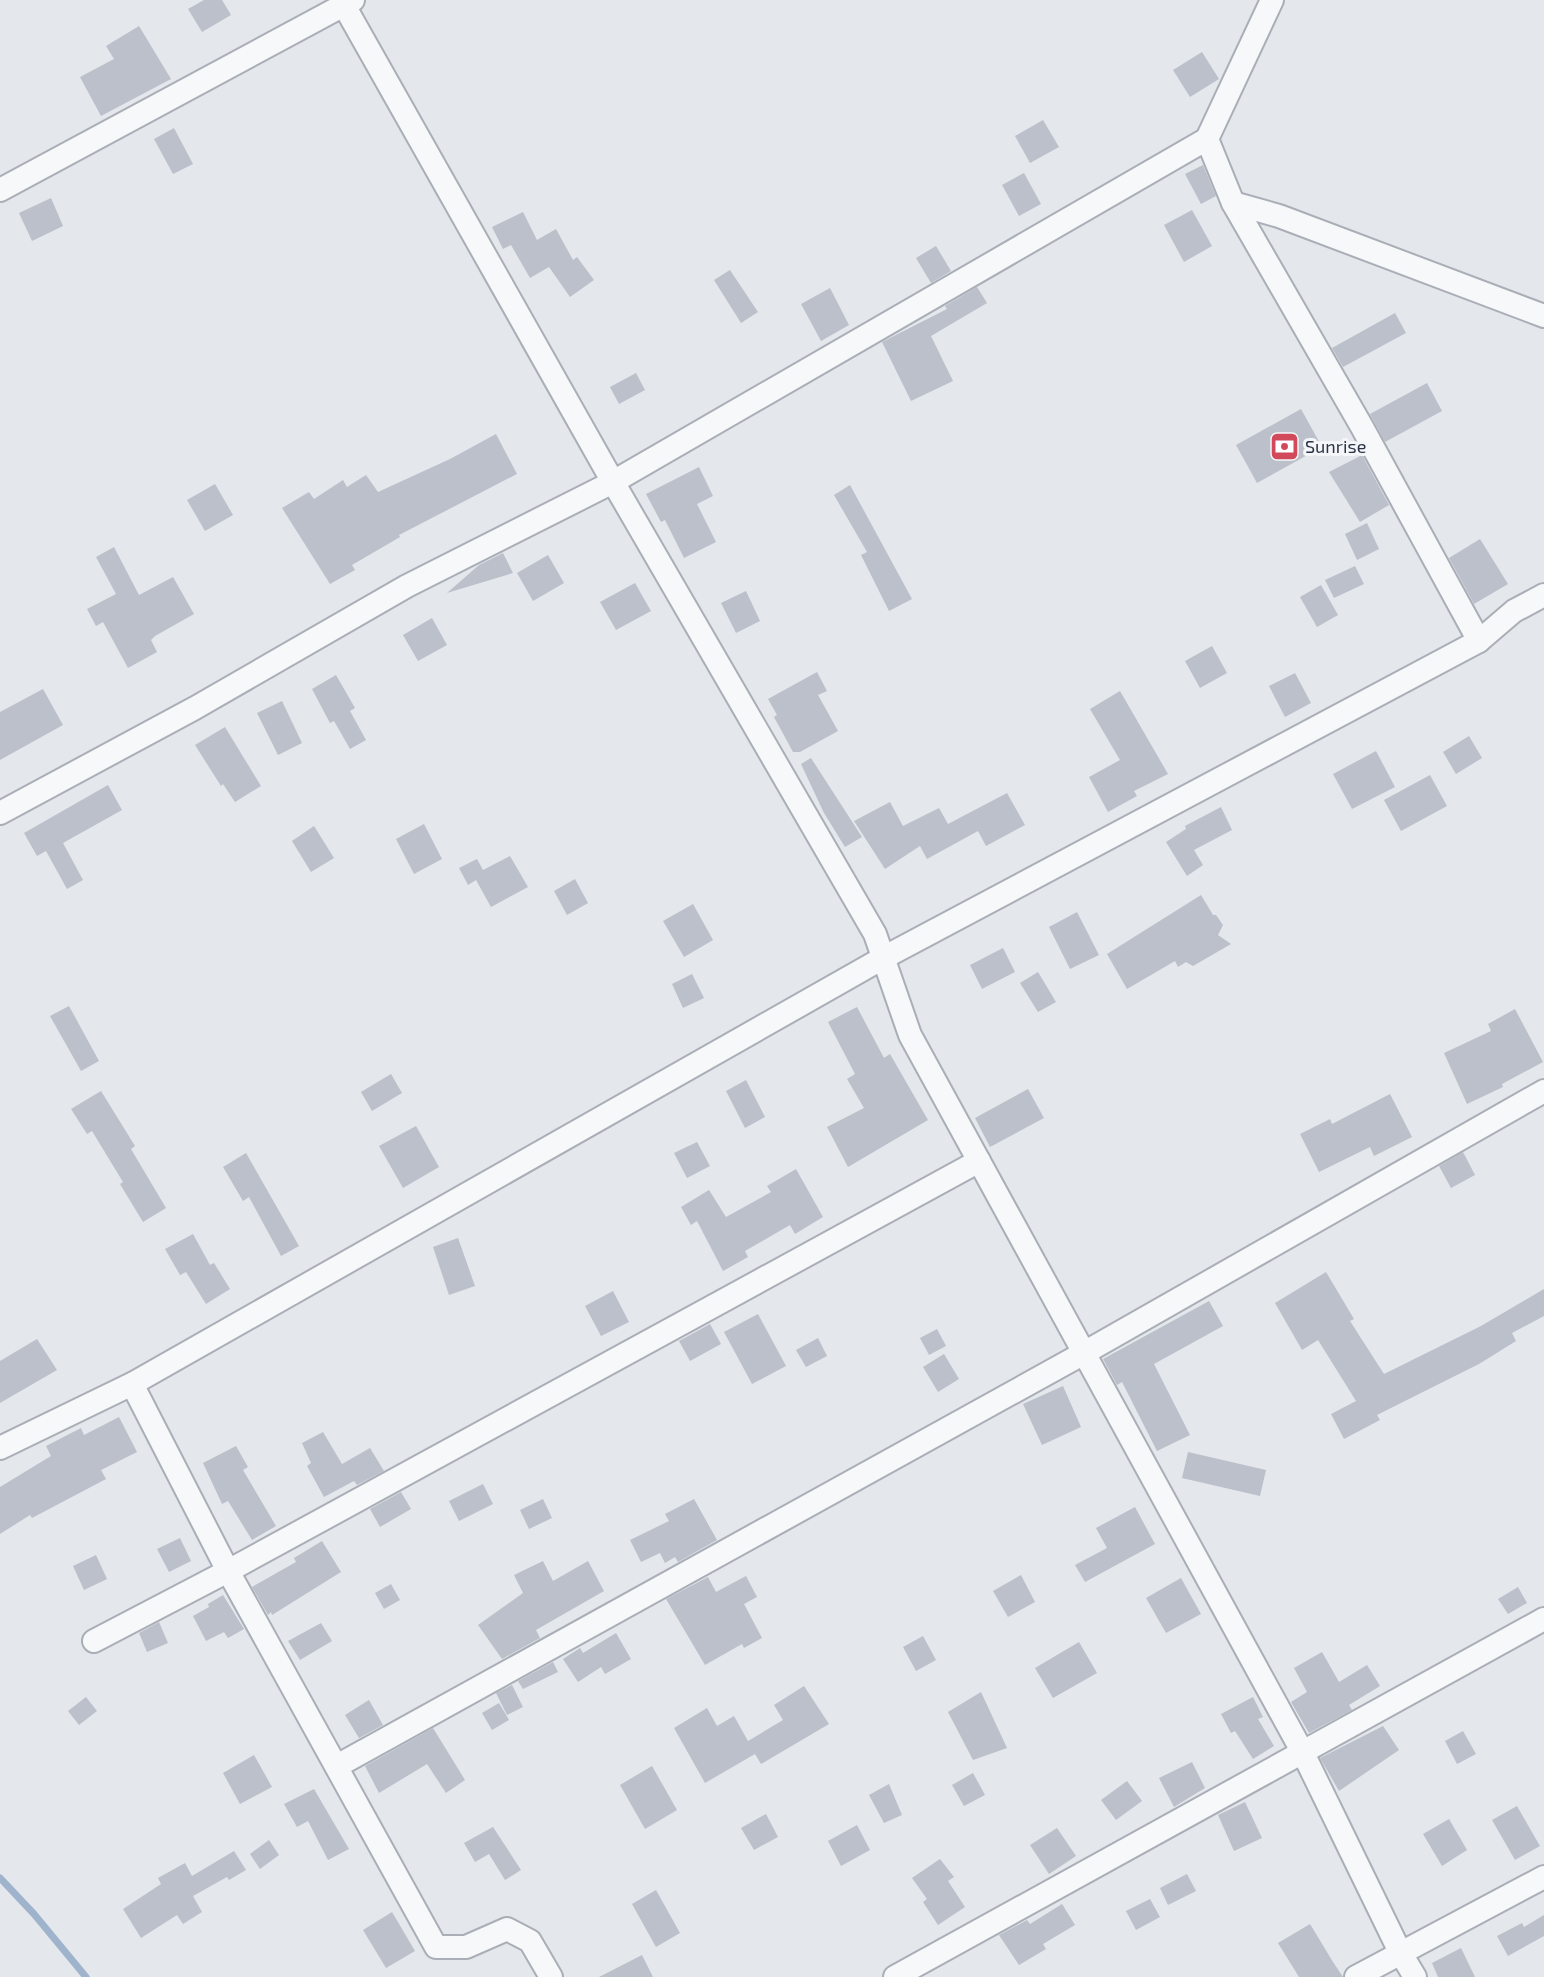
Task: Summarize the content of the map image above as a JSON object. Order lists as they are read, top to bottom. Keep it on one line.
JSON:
{"places":{"bank":["Sunrise"]}}
